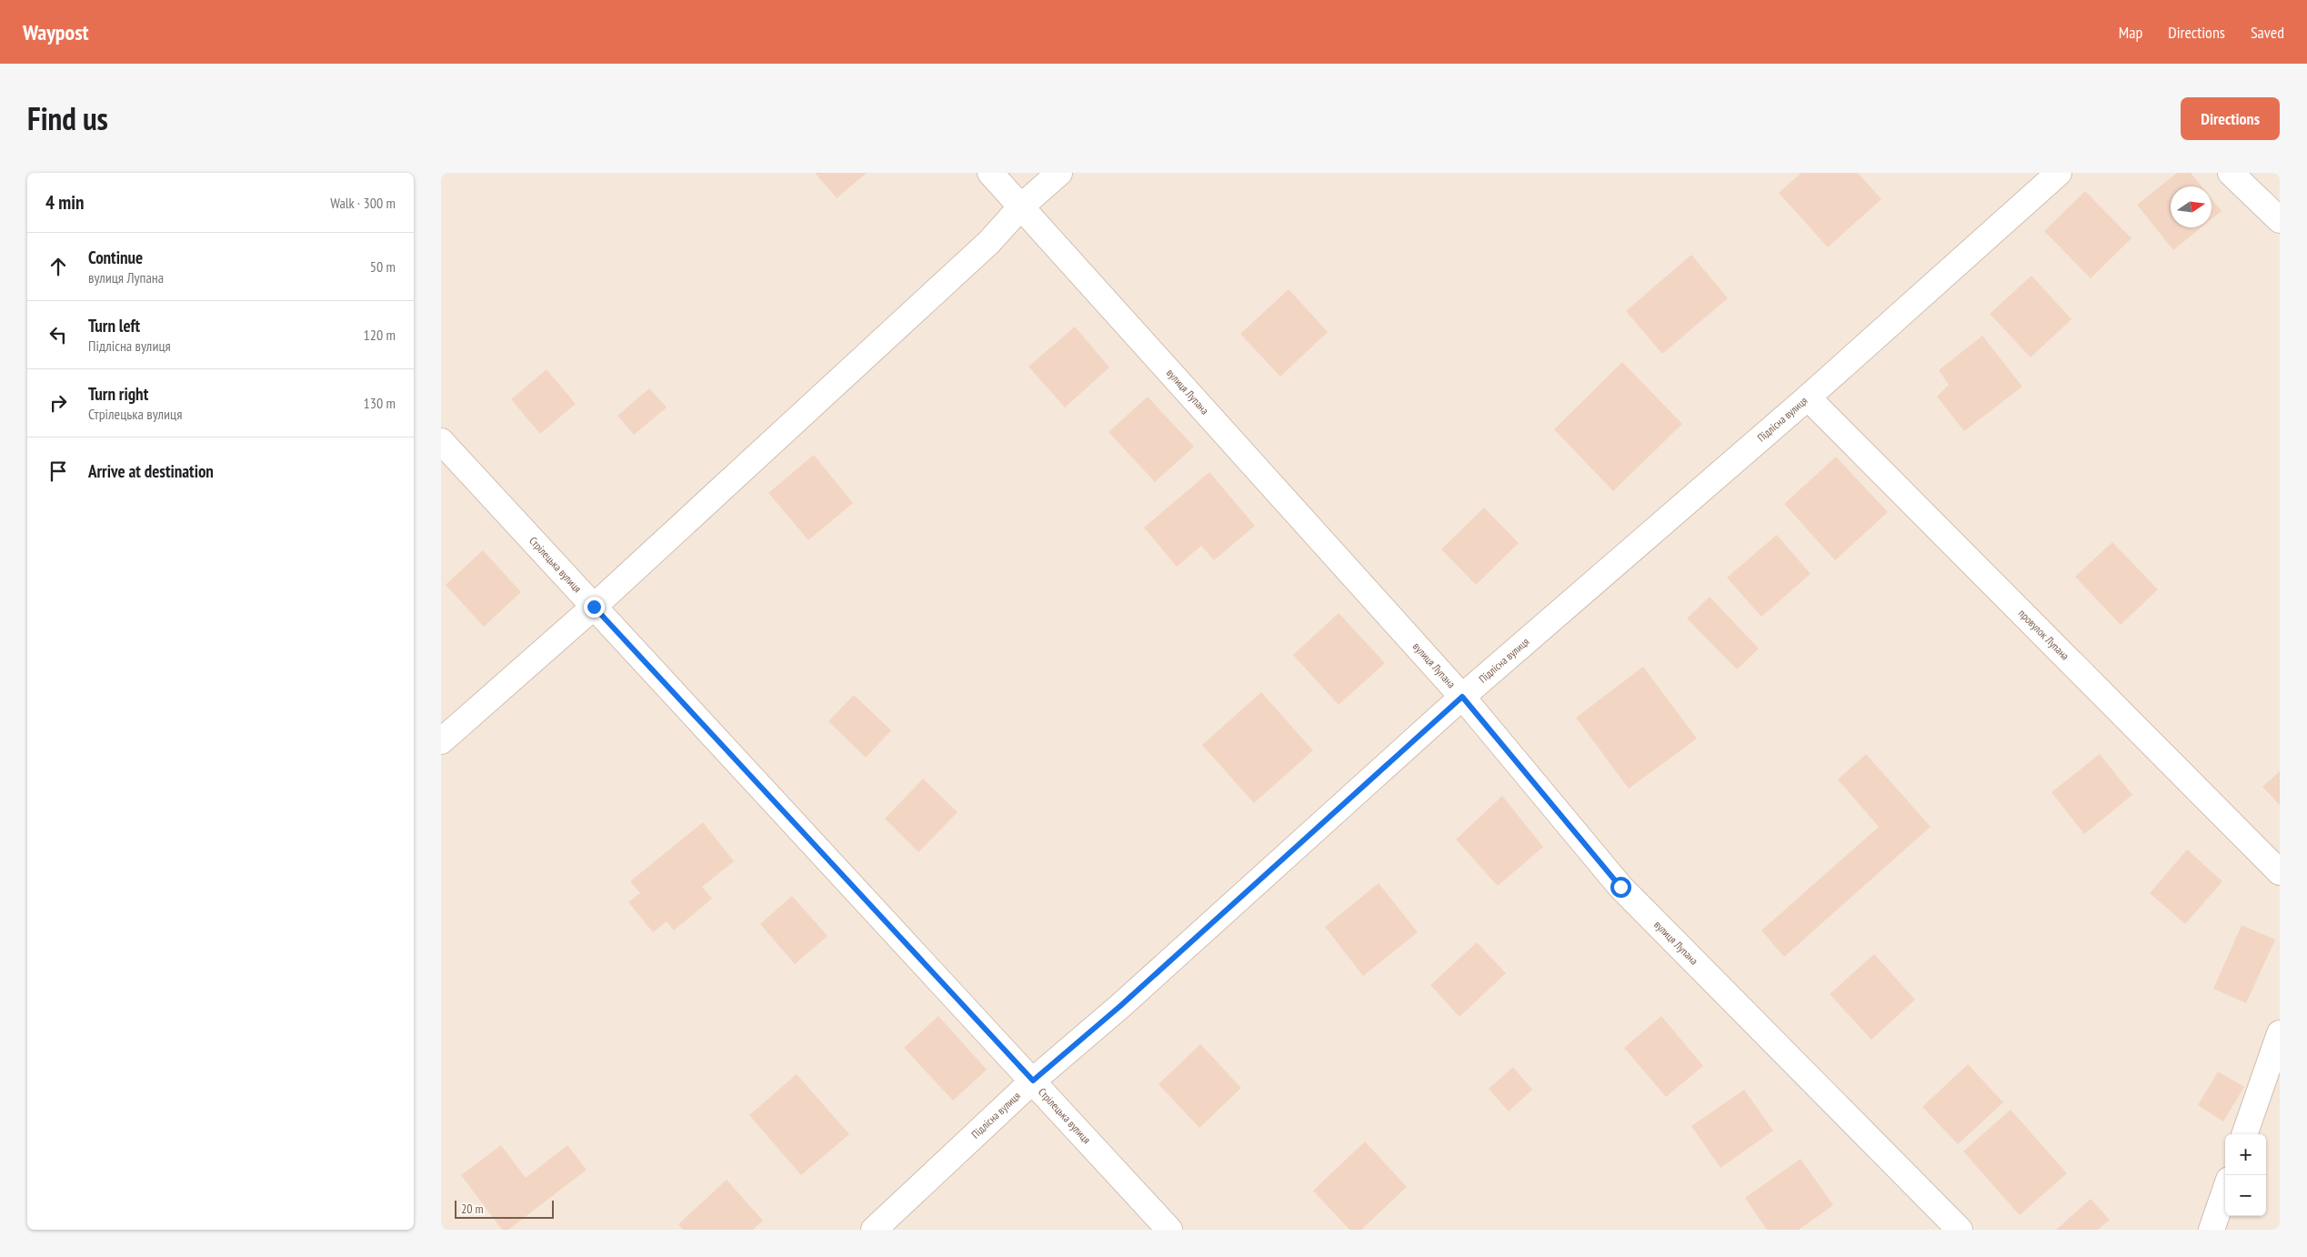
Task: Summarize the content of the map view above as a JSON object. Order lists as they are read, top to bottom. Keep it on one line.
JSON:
{"streets":{"street":["вулиця Лупана","Підлісна вулиця","Стрілецька вулиця","провулок Лупана"]},"crossings":[["вулиця Лупана","Підлісна вулиця"],["Підлісна вулиця","Стрілецька вулиця"],["Підлісна вулиця","провулок Лупана"]],"scale_bar":"20 m","north":"right","page":{"header":"Waypost","nav":["Map","Directions","Saved"],"title":"Find us","buttons":"Directions","heading":["4 min","Walk · 300 m"],"list":[["Continue","вулиця Лупана","50 m"],["Turn left","Підлісна вулиця","120 m"],["Turn right","Стрілецька вулиця","130 m"],"Arrive at destination"],"map_buttons":["+","−"],"scale":"20 m"}}
